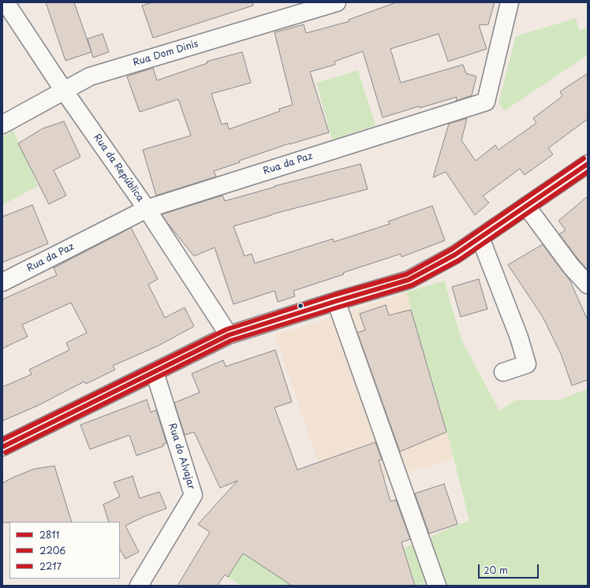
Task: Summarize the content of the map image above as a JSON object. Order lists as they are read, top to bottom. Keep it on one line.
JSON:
{"streets":{"street":["Rua Dom Dinis","Rua da Paz","Rua da República","Rua do Alvajar"]},"crossings":[["Rua Dom Dinis","Rua da República"],["Rua da Paz","Rua da República"]],"lines":["transit line 2217","transit line 2811","transit line 2206"],"legend":["2811","2206","2217"],"scale_bar":"20 m"}
